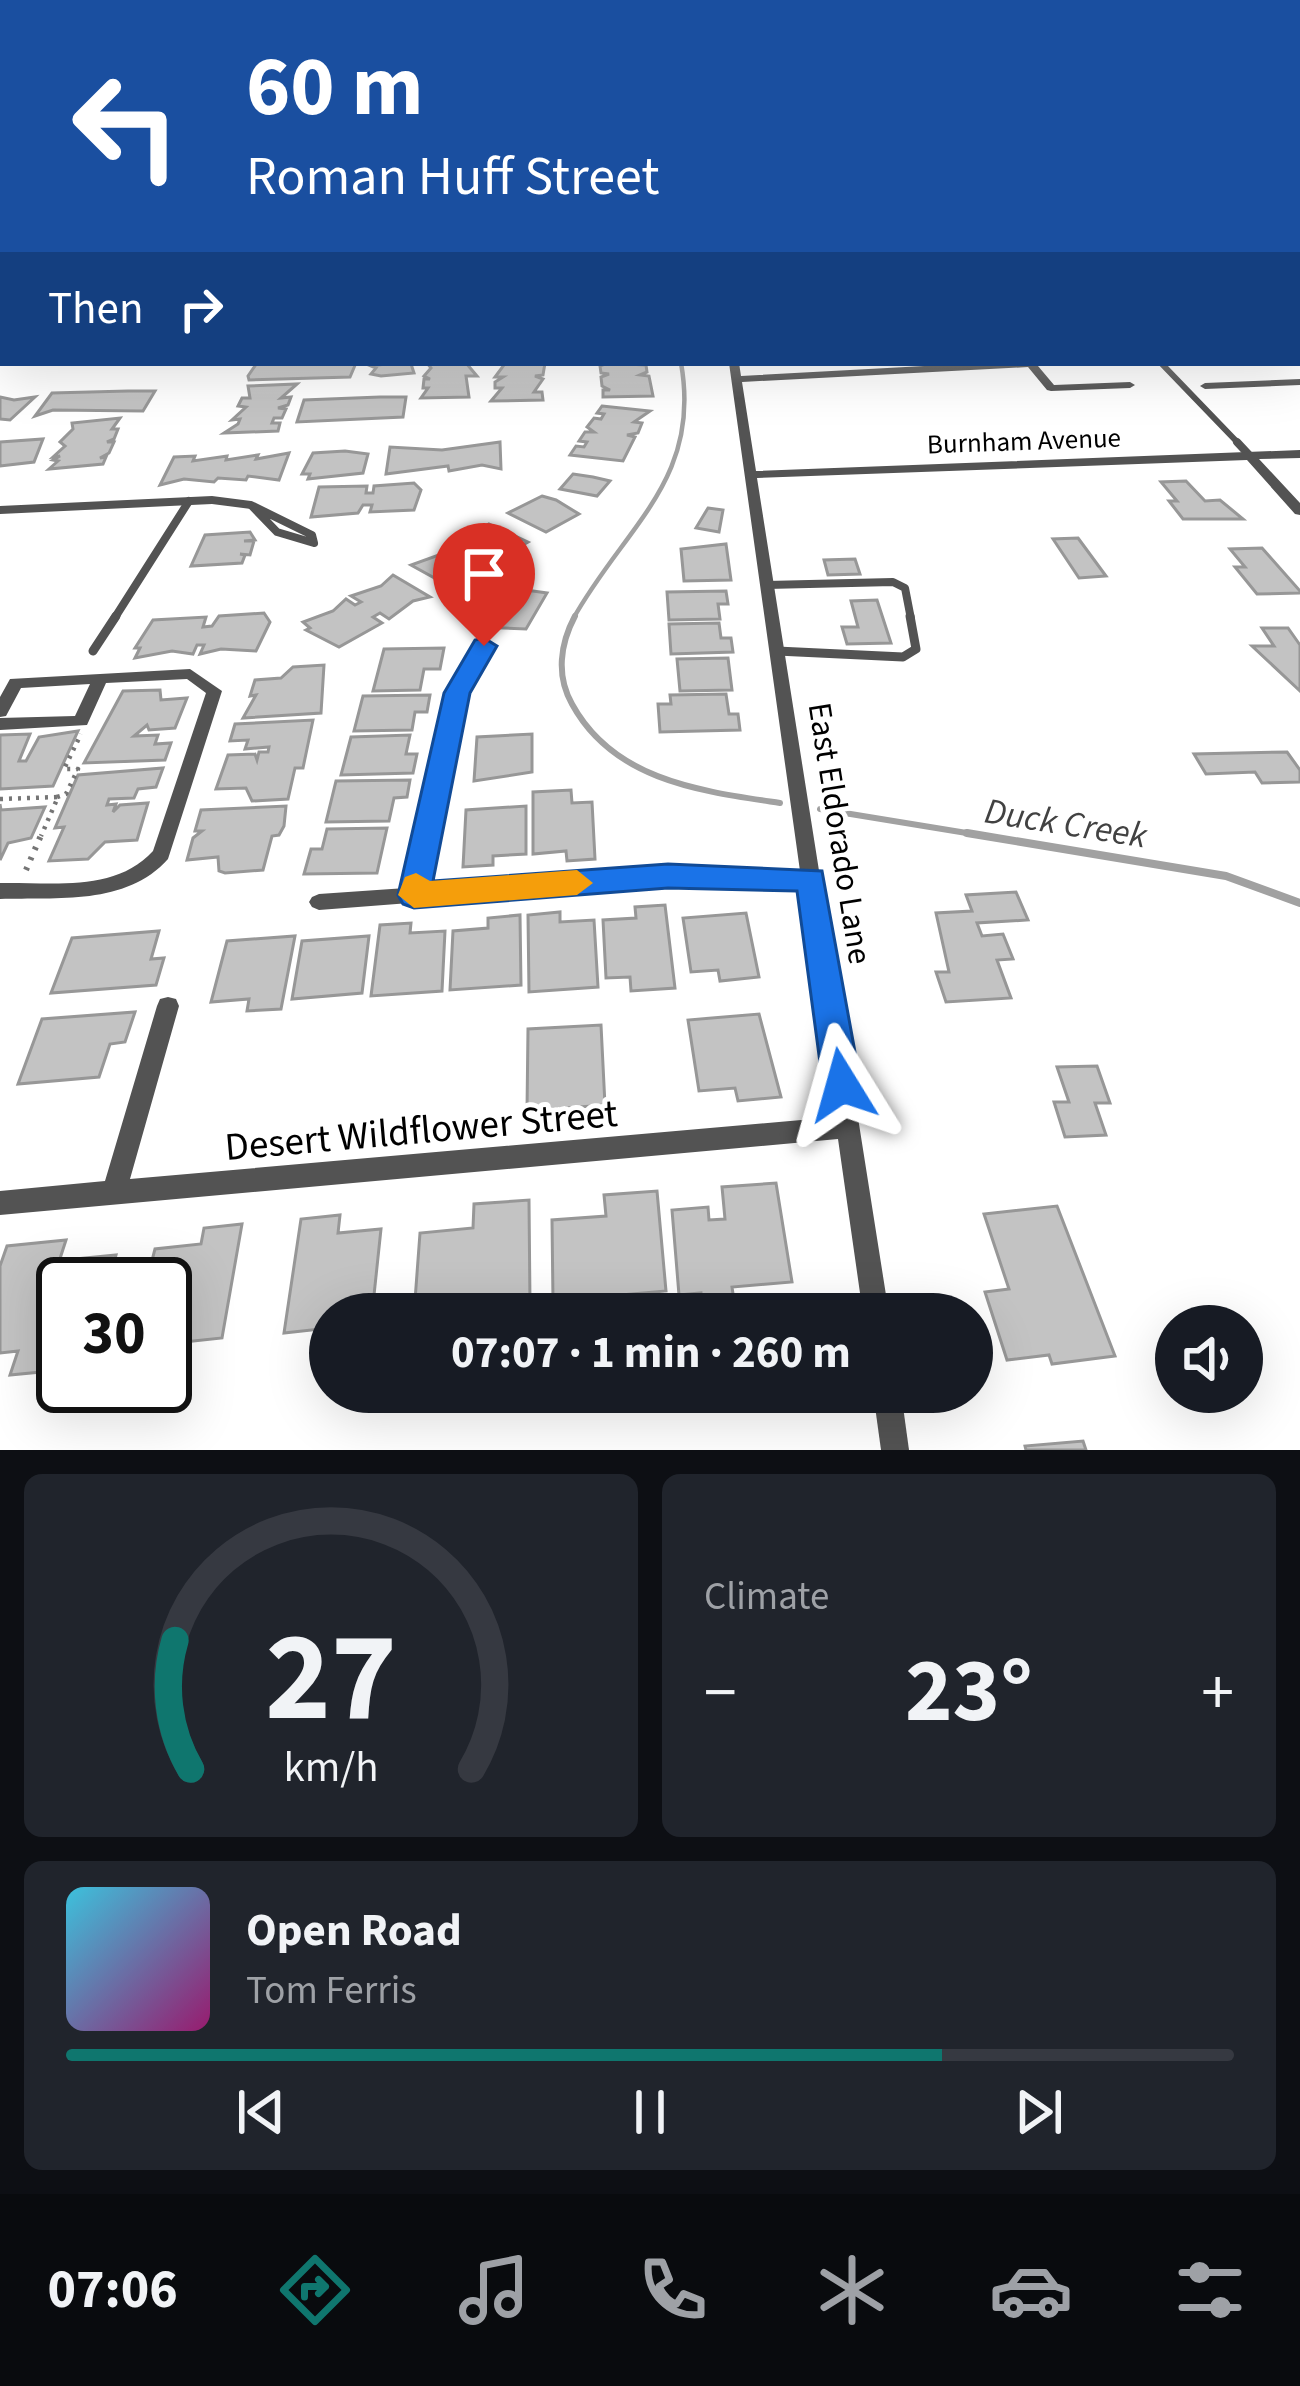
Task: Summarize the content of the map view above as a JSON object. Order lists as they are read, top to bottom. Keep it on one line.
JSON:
{"streets":{"street":["Burnham Avenue","East Eldorado Lane","Desert Wildflower Street"]},"crossings":[["Burnham Avenue","East Eldorado Lane"],["East Eldorado Lane","Desert Wildflower Street"]],"water":["Duck Creek"],"page":{"turn":["60 m","Roman Huff Street"],"then":"Then","limit":"30","trip":"07:07 · 1 min · 260 m","tile":"Climate","heat":["−","23°","+"],"song":["Open Road","Tom Ferris"],"tabs":"07:06","gauge":["27","km/h"]}}
